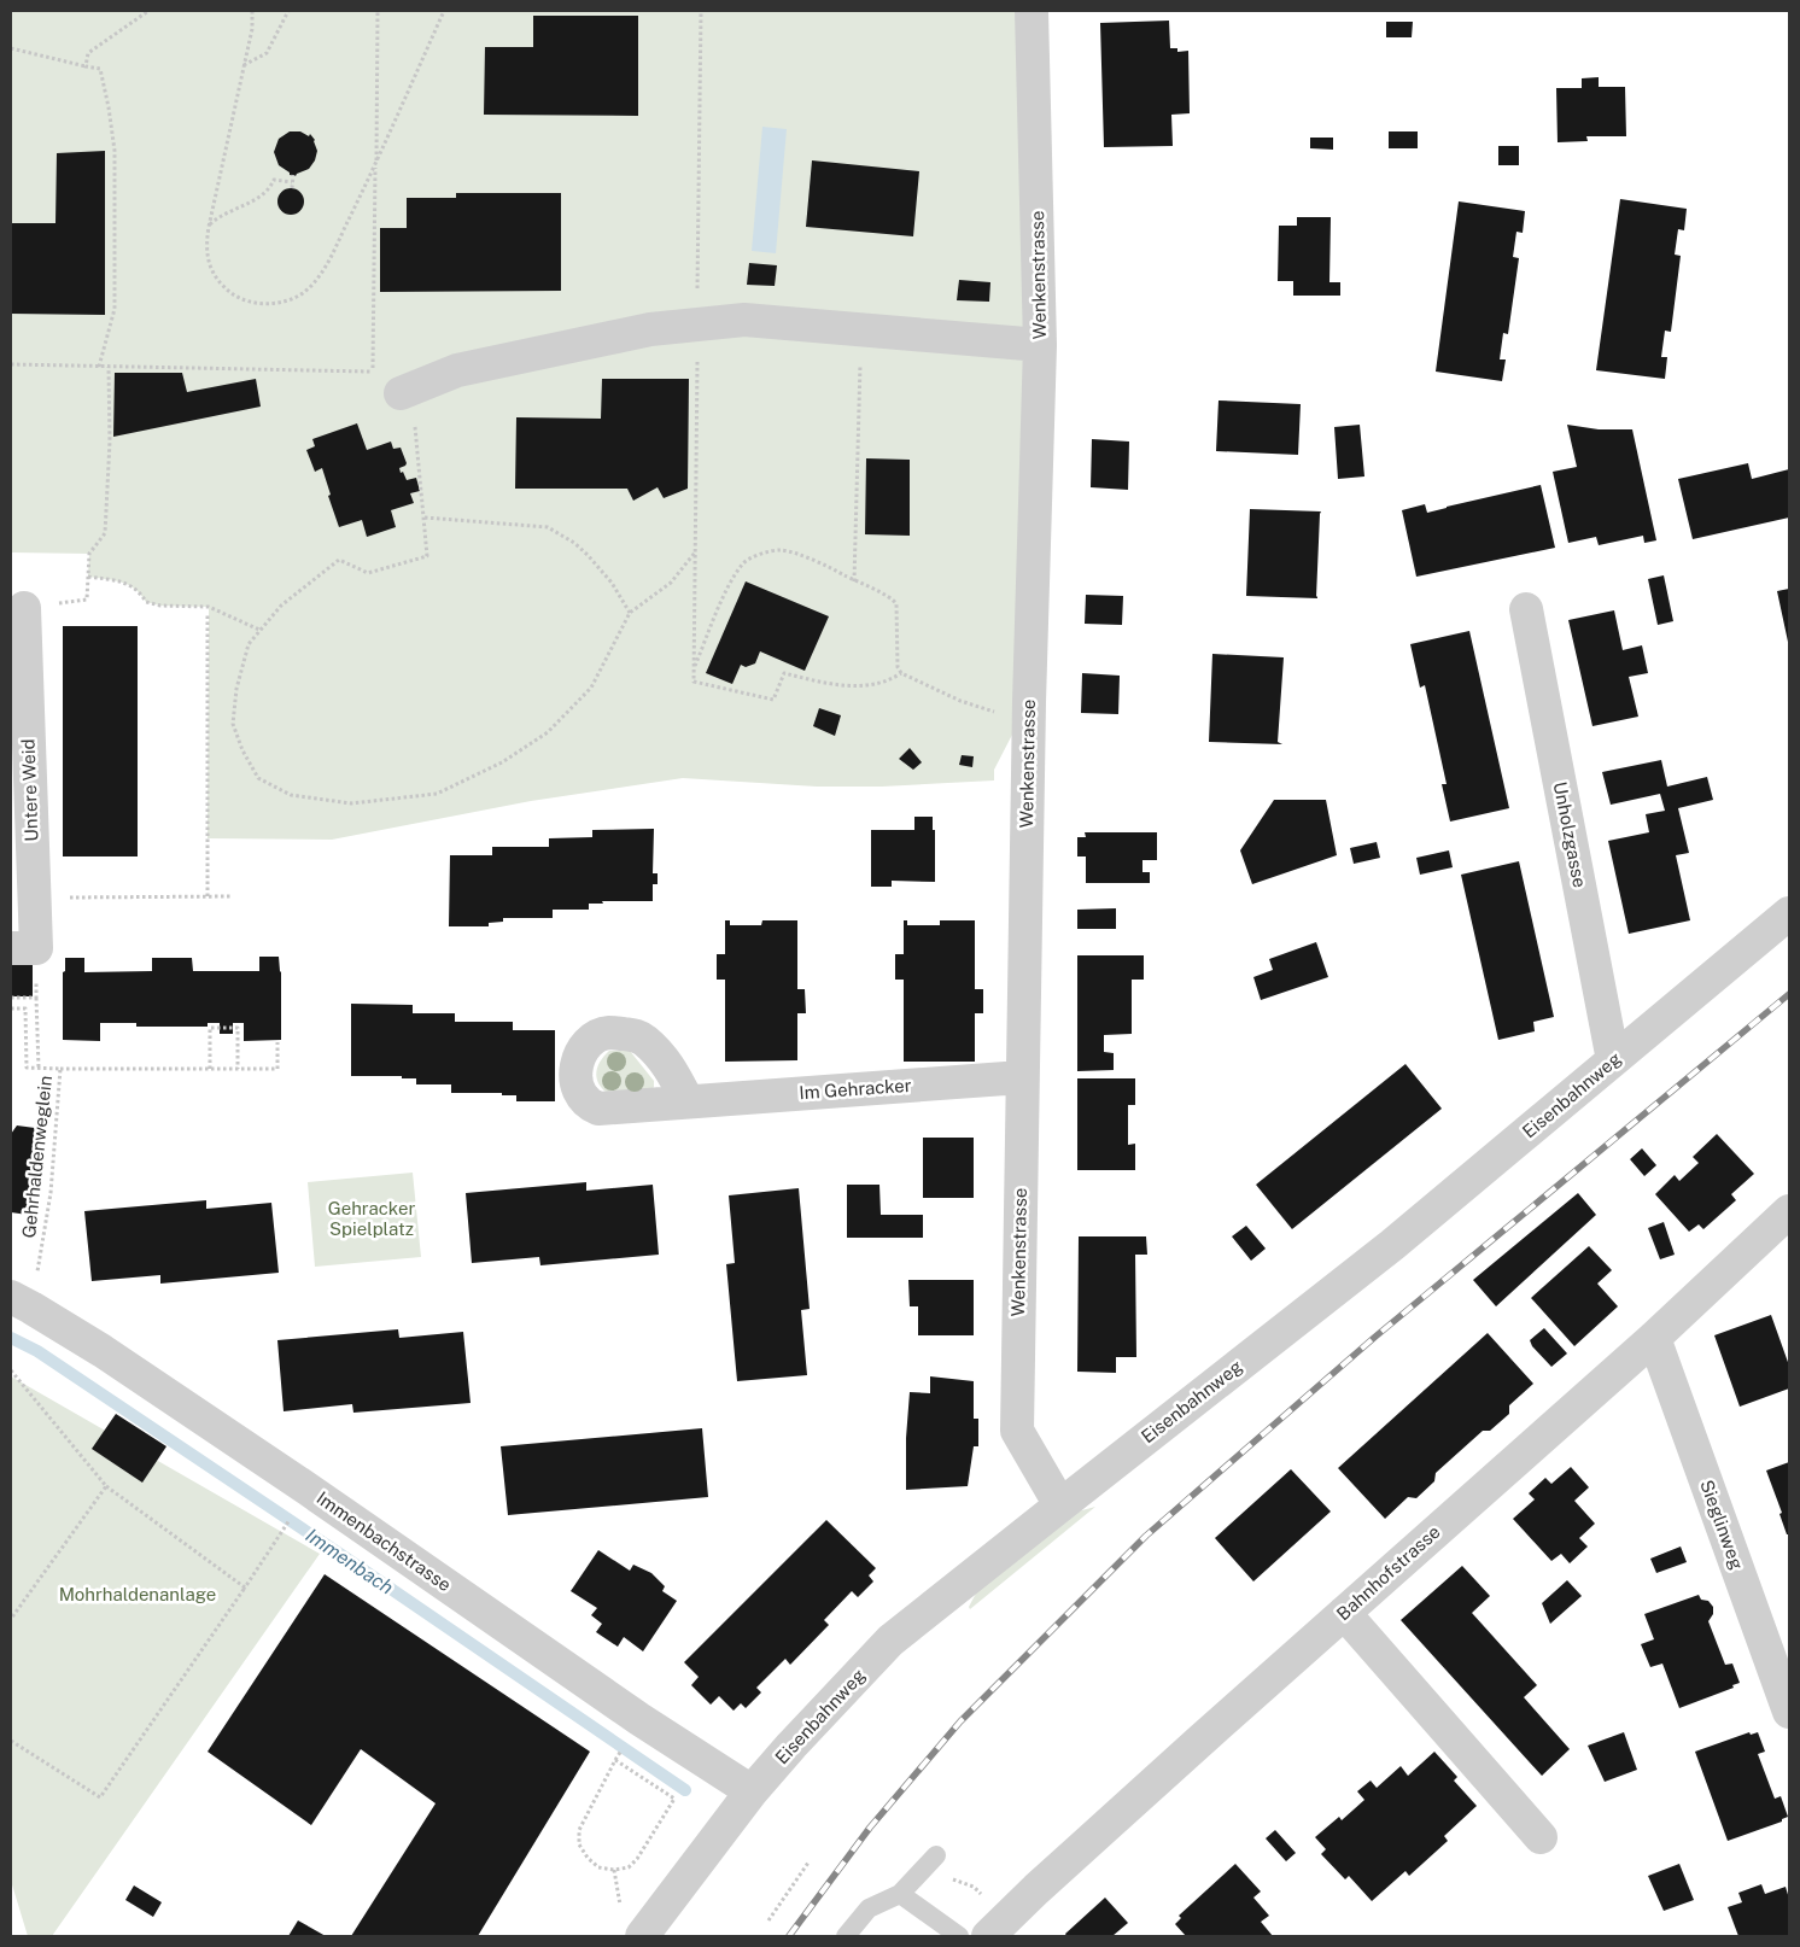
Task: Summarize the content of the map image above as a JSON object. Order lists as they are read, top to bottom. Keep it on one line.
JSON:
{"streets":{"street":["Wenkenstrasse","Untere Weid","Unholzgasse","Im Gehracker","Eisenbahnweg","Sieglinweg","Immenbachstrasse","Bahnhofstrasse"],"path":["Gehrhaldenweglein"]},"crossings":[["Wenkenstrasse","Im Gehracker"],["Wenkenstrasse","Eisenbahnweg"],["Unholzgasse","Eisenbahnweg"],["Eisenbahnweg","Immenbachstrasse"],["Gehrhaldenweglein","Immenbachstrasse"],["Sieglinweg","Bahnhofstrasse"]],"water":["Immenbach"],"parks":["Gehracker Spielplatz","Mohrhaldenanlage"]}
